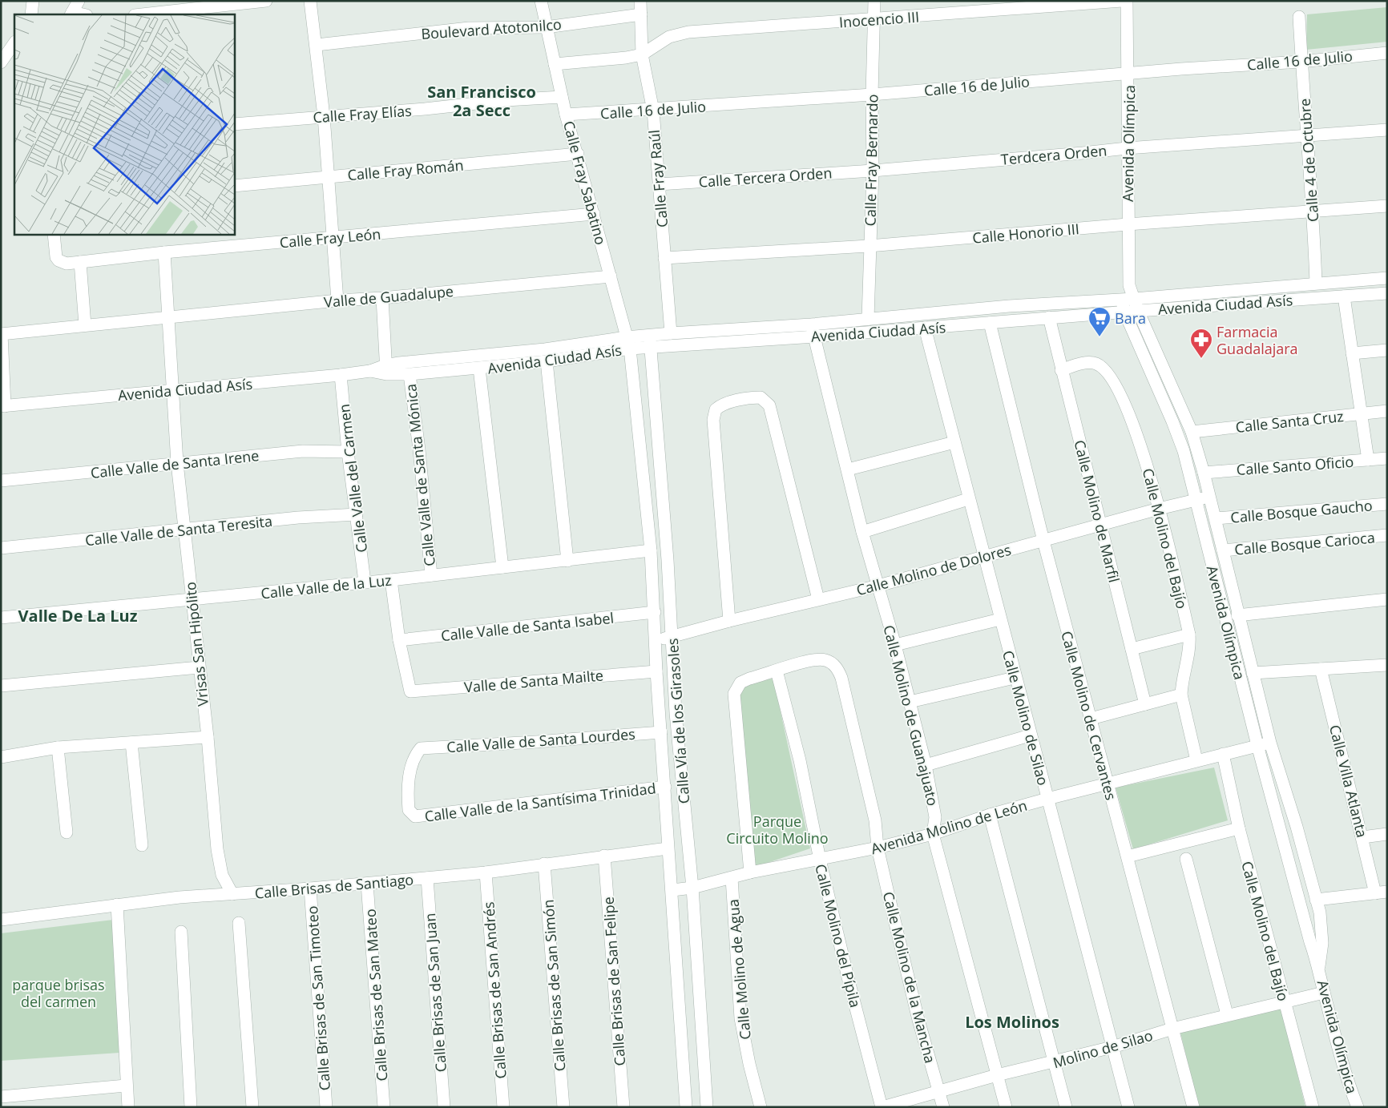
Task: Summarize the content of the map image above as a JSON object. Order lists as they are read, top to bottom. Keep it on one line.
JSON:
{"streets":{"street":["Inocencio III","Boulevard Atotonilco","Calle 16 de Julio","Calle Fray Elías","Avenida Olímpica","Terdcera Orden","Calle Fray Bernardo","Calle 4 de Octubre","Calle Fray Román","Calle Tercera Orden","Calle Fray Raúl","Calle Fray Sabatino","Calle Honorio III","Calle Fray León","Valle de Guadalupe","Avenida Ciudad Asís","Calle Santa Cruz","Calle Valle de Santa Irene","Calle Santo Oficio","Calle Valle de Santa Mónica","Calle Valle del Carmen","Calle Molino de Marfil","Calle Bosque Gaucho","Calle Valle de Santa Teresita","Calle Molino del Bajío","Calle Bosque Carioca","Calle Molino de Dolores","Calle Valle de la Luz","Calle Valle de Santa Isabel","Vrisas San Hipólito","Valle de Santa Mailte","Calle Molino de Guanajuato","Calle Molino de Cervantes","Calle Molino de Silao","Calle Vía de los Girasoles","Calle Valle de Santa Lourdes","Calle Villa Atlanta","Calle Valle de la Santísima Trinidad","Avenida Molino de León","Calle Brisas de Santiago","Calle Molino del Pípila","Calle Molino de Agua","Calle Molino de la Mancha","Calle Brisas de San Felipe","Calle Brisas de San Simón","Calle Brisas de San Andrés","Calle Brisas de San Juan","Calle Brisas de San Mateo","Calle Brisas de San Timoteo","Molino de Silao"]},"crossings":[["Inocencio III","Calle Fray Bernardo"],["Inocencio III","Calle Fray Raúl"],["Boulevard Atotonilco","Calle Fray Raúl"],["Boulevard Atotonilco","Calle Fray Sabatino"],["Calle 16 de Julio","Avenida Olímpica"],["Calle 16 de Julio","Calle Fray Bernardo"],["Calle 16 de Julio","Calle 4 de Octubre"],["Calle 16 de Julio","Calle Fray Raúl"],["Calle 16 de Julio","Calle Fray Sabatino"],["Calle Fray Elías","Calle Fray Sabatino"],["Avenida Olímpica","Terdcera Orden"],["Avenida Olímpica","Calle Honorio III"],["Avenida Olímpica","Avenida Ciudad Asís"],["Avenida Olímpica","Calle Santa Cruz"],["Avenida Olímpica","Calle Santo Oficio"],["Avenida Olímpica","Calle Bosque Gaucho"],["Avenida Olímpica","Calle Bosque Carioca"],["Avenida Olímpica","Calle Molino de Dolores"],["Avenida Olímpica","Avenida Molino de León"],["Avenida Olímpica","Molino de Silao"],["Terdcera Orden","Calle Fray Bernardo"],["Terdcera Orden","Calle 4 de Octubre"],["Terdcera Orden","Calle Tercera Orden"],["Calle Fray Bernardo","Calle Tercera Orden"],["Calle Fray Bernardo","Calle Honorio III"],["Calle Fray Bernardo","Avenida Ciudad Asís"],["Calle 4 de Octubre","Calle Honorio III"],["Calle Fray Román","Calle Fray Sabatino"],["Calle Tercera Orden","Calle Fray Raúl"],["Calle Fray Raúl","Calle Honorio III"],["Calle Fray Raúl","Avenida Ciudad Asís"],["Calle Fray Sabatino","Calle Fray León"],["Calle Fray Sabatino","Valle de Guadalupe"],["Calle Fray Sabatino","Avenida Ciudad Asís"],["Calle Fray Sabatino","Calle Vía de los Girasoles"],["Calle Fray León","Vrisas San Hipólito"],["Valle de Guadalupe","Vrisas San Hipólito"],["Avenida Ciudad Asís","Calle Valle de Santa Mónica"],["Avenida Ciudad Asís","Calle Valle del Carmen"],["Avenida Ciudad Asís","Calle Molino de Marfil"],["Avenida Ciudad Asís","Vrisas San Hipólito"],["Avenida Ciudad Asís","Calle Molino de Guanajuato"],["Avenida Ciudad Asís","Calle Molino de Cervantes"],["Avenida Ciudad Asís","Calle Molino de Silao"],["Avenida Ciudad Asís","Calle Vía de los Girasoles"],["Calle Valle de Santa Irene","Calle Valle del Carmen"],["Calle Valle de Santa Irene","Vrisas San Hipólito"],["Calle Valle de Santa Mónica","Calle Valle de la Luz"],["Calle Valle del Carmen","Calle Valle de Santa Teresita"],["Calle Valle del Carmen","Calle Valle de la Luz"],["Calle Molino de Marfil","Calle Molino del Bajío"],["Calle Molino de Marfil","Calle Molino de Dolores"],["Calle Valle de Santa Teresita","Vrisas San Hipólito"],["Calle Molino del Bajío","Calle Molino de Dolores"],["Calle Molino del Bajío","Avenida Molino de León"],["Calle Molino del Bajío","Molino de Silao"],["Calle Molino de Dolores","Calle Molino de Guanajuato"],["Calle Molino de Dolores","Calle Molino de Cervantes"],["Calle Molino de Dolores","Calle Molino de Silao"],["Calle Molino de Dolores","Calle Vía de los Girasoles"],["Calle Valle de la Luz","Vrisas San Hipólito"],["Calle Valle de la Luz","Calle Vía de los Girasoles"],["Calle Valle de Santa Isabel","Valle de Santa Mailte"],["Calle Valle de Santa Isabel","Calle Vía de los Girasoles"],["Vrisas San Hipólito","Calle Brisas de Santiago"],["Valle de Santa Mailte","Calle Vía de los Girasoles"],["Calle Molino de Guanajuato","Avenida Molino de León"],["Calle Molino de Guanajuato","Molino de Silao"],["Calle Molino de Cervantes","Avenida Molino de León"],["Calle Molino de Cervantes","Molino de Silao"],["Calle Molino de Silao","Avenida Molino de León"],["Calle Molino de Silao","Molino de Silao"],["Calle Vía de los Girasoles","Calle Valle de Santa Lourdes"],["Calle Vía de los Girasoles","Calle Valle de la Santísima Trinidad"],["Calle Vía de los Girasoles","Avenida Molino de León"],["Calle Vía de los Girasoles","Calle Brisas de Santiago"],["Calle Valle de Santa Lourdes","Calle Valle de la Santísima Trinidad"],["Avenida Molino de León","Calle Molino del Pípila"],["Avenida Molino de León","Calle Molino de Agua"],["Avenida Molino de León","Calle Molino de la Mancha"],["Calle Brisas de Santiago","Calle Brisas de San Felipe"],["Calle Brisas de Santiago","Calle Brisas de San Simón"],["Calle Brisas de Santiago","Calle Brisas de San Andrés"],["Calle Brisas de Santiago","Calle Brisas de San Juan"],["Calle Brisas de Santiago","Calle Brisas de San Mateo"],["Calle Brisas de Santiago","Calle Brisas de San Timoteo"],["Calle Molino del Pípila","Calle Molino de la Mancha"],["Calle Molino del Pípila","Molino de Silao"],["Calle Molino de la Mancha","Molino de Silao"]],"districts":["San Francisco 2a Secc","Valle De La Luz","Los Molinos"],"parks":["Parque Circuito Molino","parque brisas del carmen"],"places":{"supermarket":["Bara"],"pharmacy":["Farmacia Guadalajara"]}}
